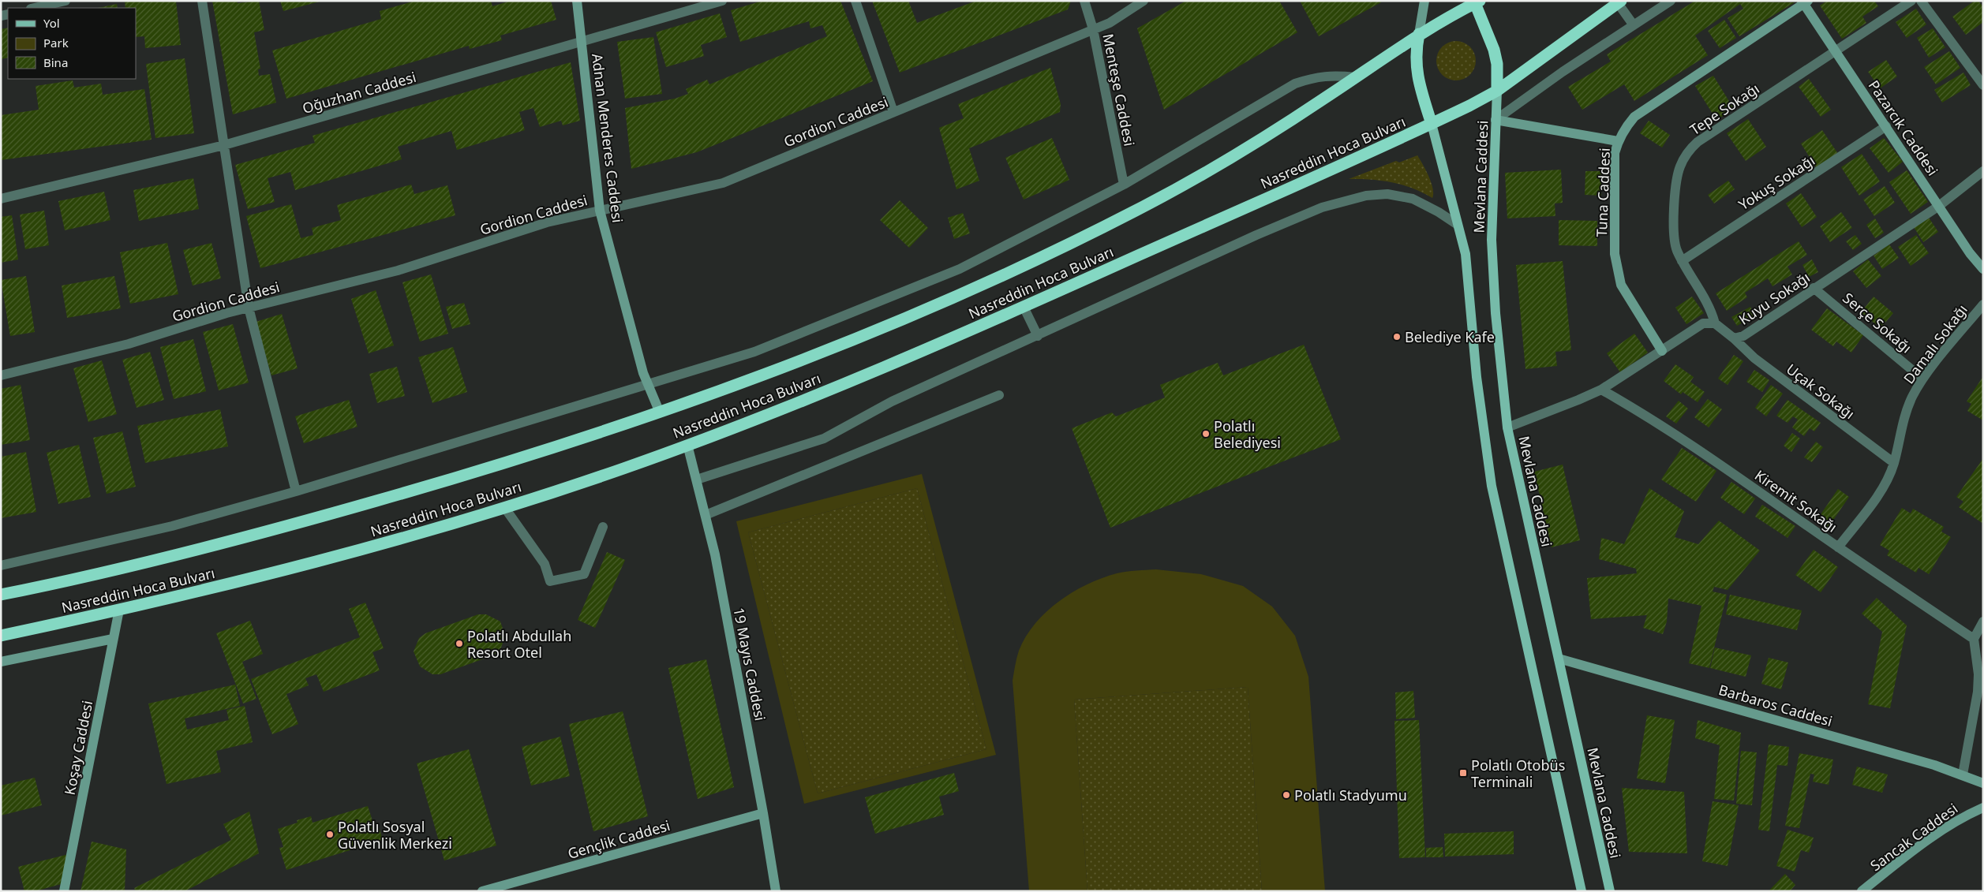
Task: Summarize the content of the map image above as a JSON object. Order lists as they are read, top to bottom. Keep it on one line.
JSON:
{"streets":{"highway":["Nasreddin Hoca Bulvarı"],"main road":["Mevlana Caddesi"],"street":["Menteşe Caddesi","Oğuzhan Caddesi","Tepe Sokağı","Gordion Caddesi","Pazarcık Caddesi","Adnan Menderes Caddesi","Yokuş Sokağı","Tuna Caddesi","Kuyu Sokağı","Serçe Sokağı","Damalı Sokağı","Uçak Sokağı","Kiremit Sokağı","19 Mayıs Caddesi","Barbaros Caddesi","Koşay Caddesi","Sancak Caddesi","Gençlik Caddesi"]},"crossings":[["Menteşe Caddesi","Gordion Caddesi"],["Oğuzhan Caddesi","Adnan Menderes Caddesi"],["Tepe Sokağı","Pazarcık Caddesi"],["Tepe Sokağı","Yokuş Sokağı"],["Tepe Sokağı","Kuyu Sokağı"],["Gordion Caddesi","Adnan Menderes Caddesi"],["Pazarcık Caddesi","Yokuş Sokağı"],["Pazarcık Caddesi","Tuna Caddesi"],["Pazarcık Caddesi","Kuyu Sokağı"],["Adnan Menderes Caddesi","Nasreddin Hoca Bulvarı"],["Nasreddin Hoca Bulvarı","Mevlana Caddesi"],["Nasreddin Hoca Bulvarı","19 Mayıs Caddesi"],["Nasreddin Hoca Bulvarı","Koşay Caddesi"],["Mevlana Caddesi","Barbaros Caddesi"],["Kuyu Sokağı","Serçe Sokağı"],["Kuyu Sokağı","Uçak Sokağı"],["Serçe Sokağı","Damalı Sokağı"],["Damalı Sokağı","Uçak Sokağı"],["Damalı Sokağı","Kiremit Sokağı"],["19 Mayıs Caddesi","Gençlik Caddesi"]],"places":{"other":["Belediye Kafe","Polatlı Belediyesi","Polatlı Abdullah Resort Otel","Polatlı Stadyumu","Polatlı Sosyal Güvenlik Merkezi"],"transit":["Polatlı Otobüs Terminali"]},"legend":["Yol","Park","Bina"]}
